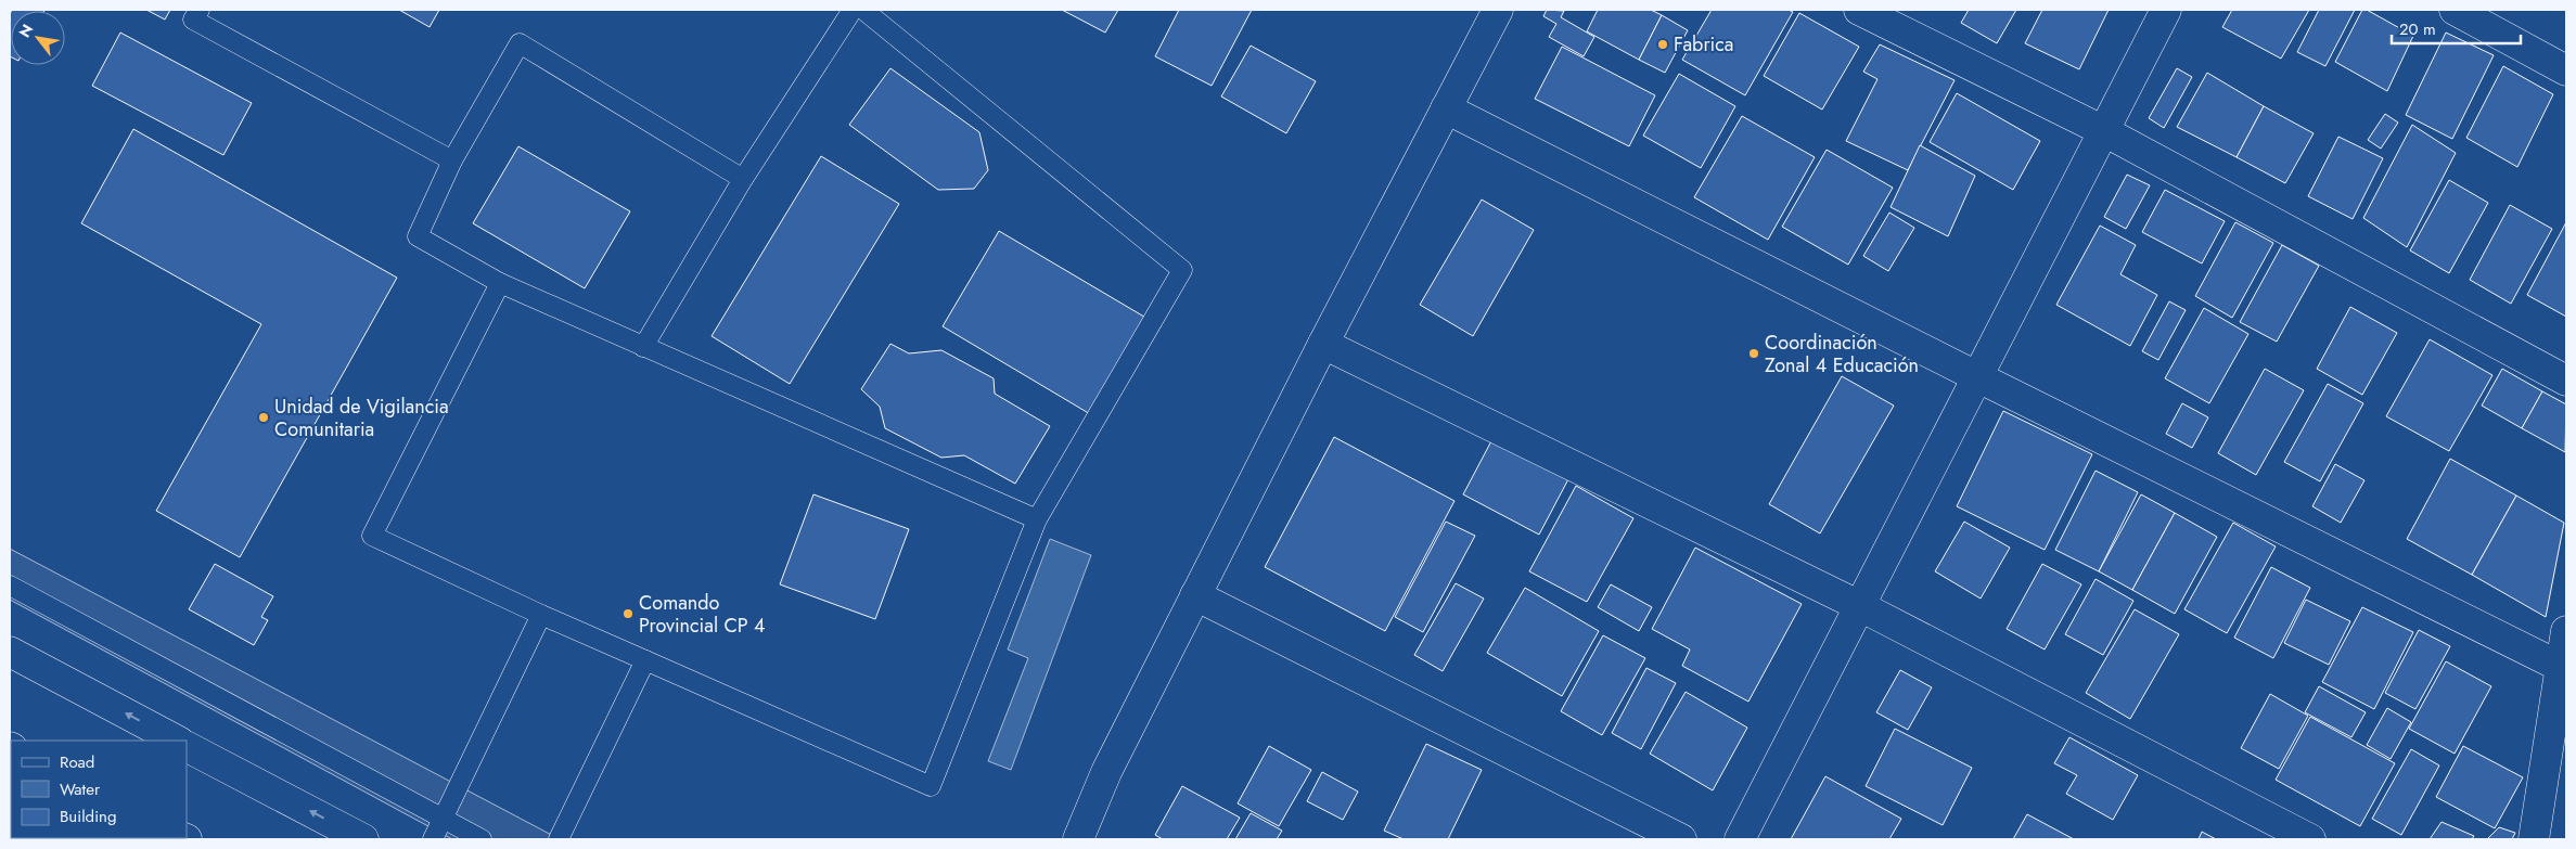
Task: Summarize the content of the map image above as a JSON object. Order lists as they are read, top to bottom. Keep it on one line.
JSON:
{"places":["Fabrica","Coordinación Zonal 4 Educación","Unidad de Vigilancia Comunitaria","Comando Provincial CP 4"],"legend":["Road","Water","Building"],"scale_bar":"20 m","north":"top left"}
